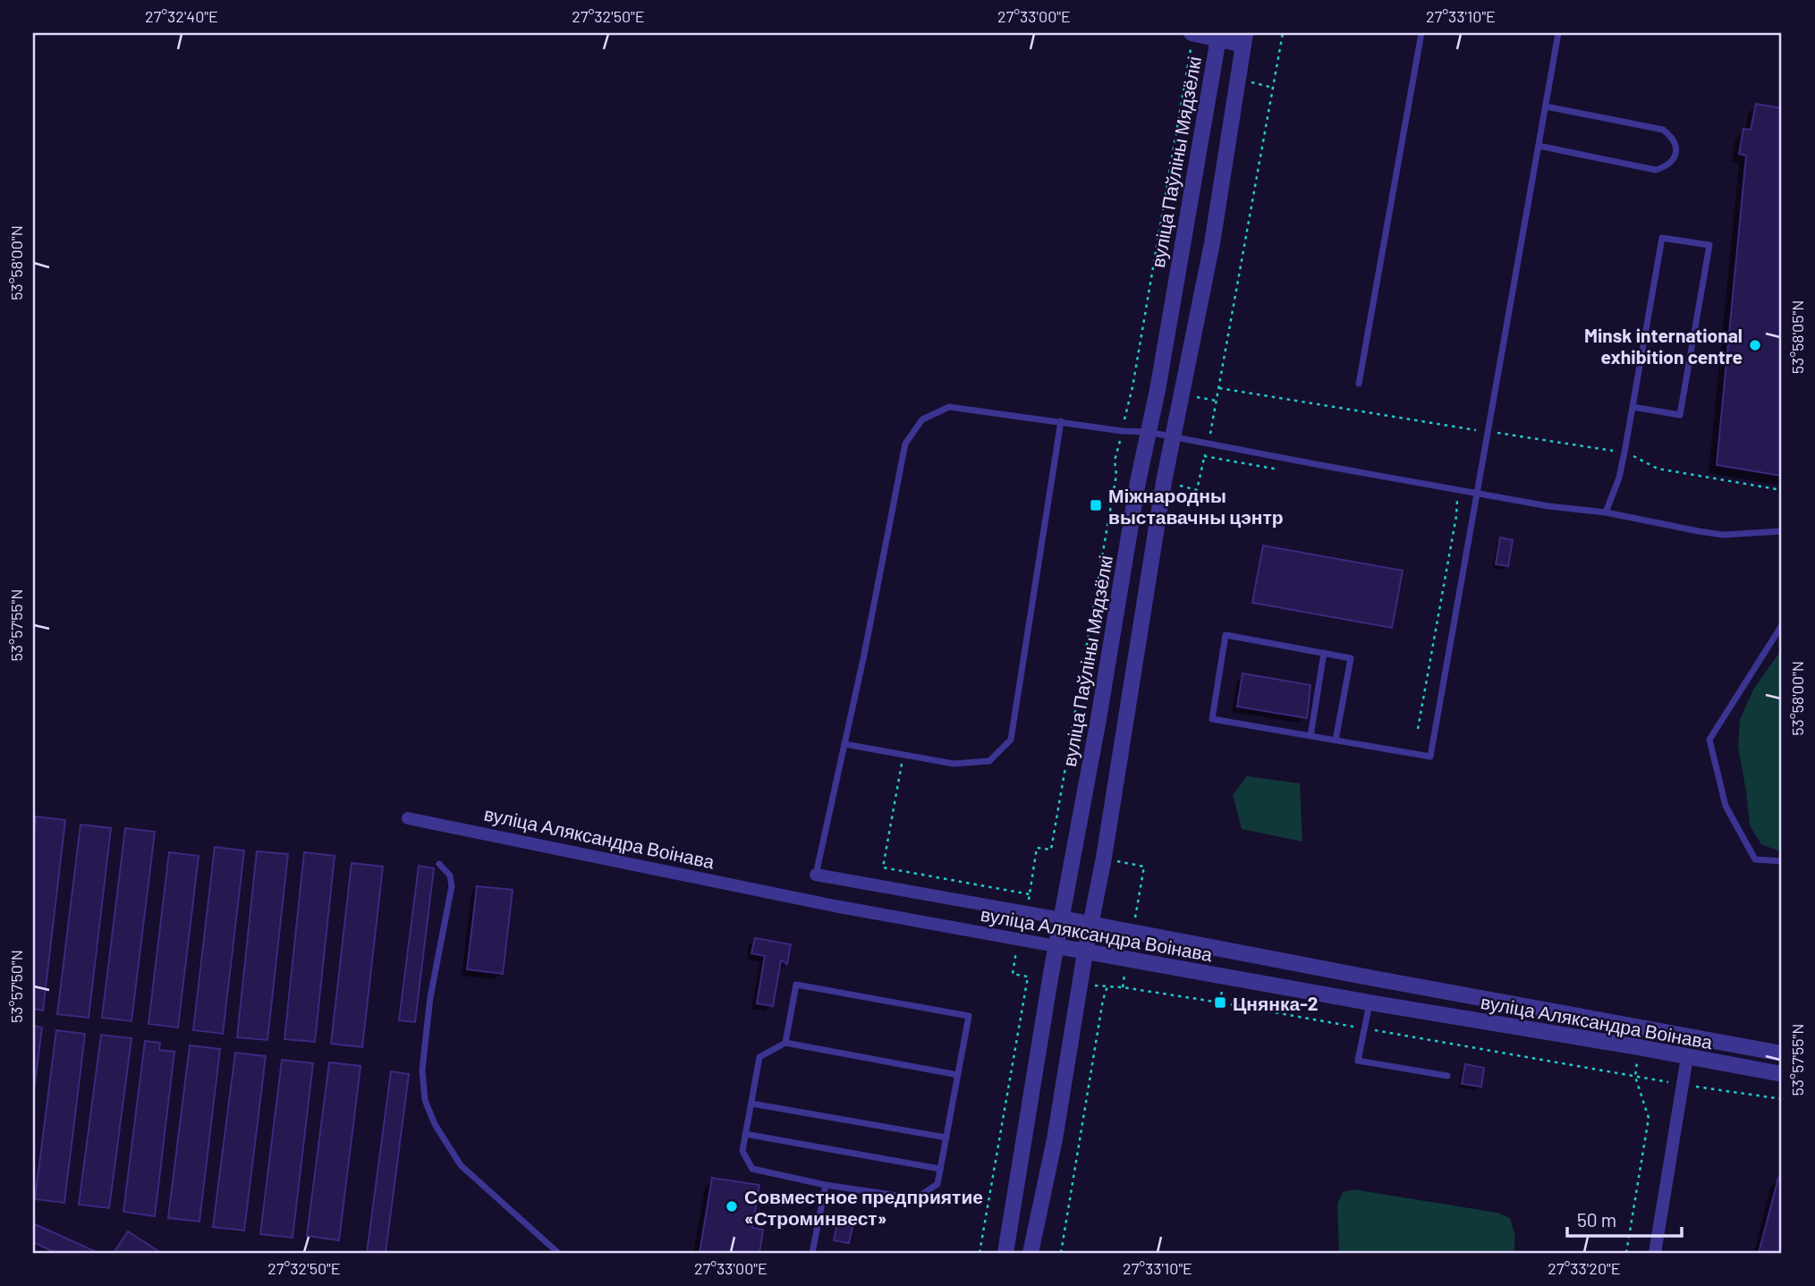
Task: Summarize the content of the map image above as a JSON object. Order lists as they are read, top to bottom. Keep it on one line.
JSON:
{"streets":{"street":["вуліца Паўліны Мядзёлкі","вуліца Аляксандра Воінава"]},"crossings":[["вуліца Паўліны Мядзёлкі","вуліца Аляксандра Воінава"]],"places":{"other":["Minsk international exhibition centre","Совместное предприятие «Строминвест»"],"transit":["Міжнародны выставачны цэнтр","Цнянка-2"]},"scale_bar":"50 m","coordinates":["27°32'40\"E","27°32'50\"E","27°33'00\"E","27°33'10\"E","53°58'00\"N","53°58'05\"N","53°57'55\"N","53°57'50\"N","27°33'20\"E"]}
